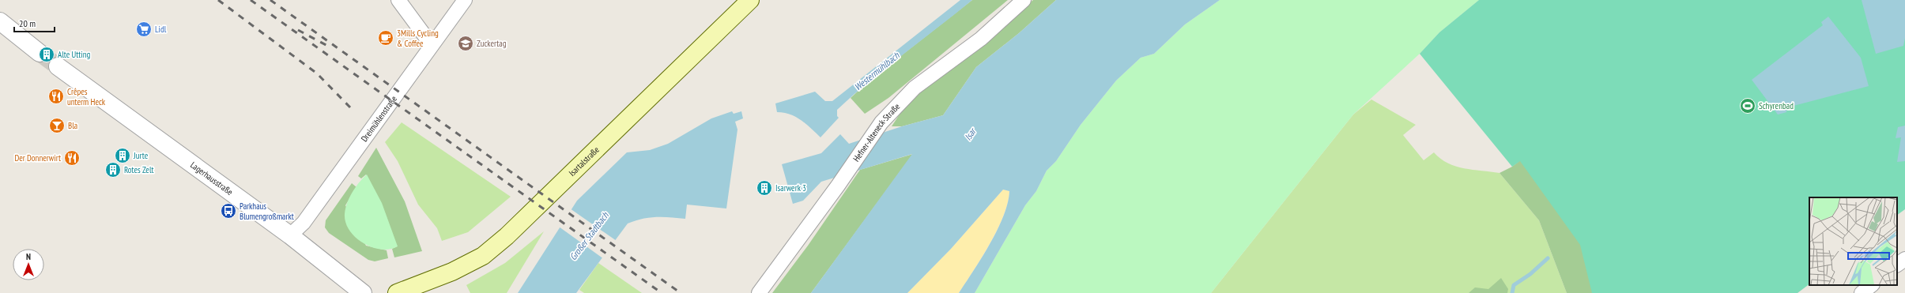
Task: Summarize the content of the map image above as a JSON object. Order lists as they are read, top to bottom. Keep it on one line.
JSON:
{"streets":{"main road":["Isartalstraße"],"street":["Dreimühlenstraße","Hefner-Alteneck-Straße","Lagerhausstraße"]},"crossings":[["Dreimühlenstraße","Lagerhausstraße"]],"water":["Westermühlbach","Isar","Großer Stadtbach"],"places":{"supermarket":["Lidl"],"cafe":["3Mills Cycling & Coffee"],"school or university":["Zuckertag"],"building":["Alte Utting","Jurte","Rotes Zelt","Isarwerk 3"],"restaurant":["Crêpes unterm Heck","Der Donnerwirt"],"sports":["Schyrenbad"],"bar":["Bla"],"bus stop":["Parkhaus Blumengroßmarkt"]},"scale_bar":"20 m","north":"top"}
